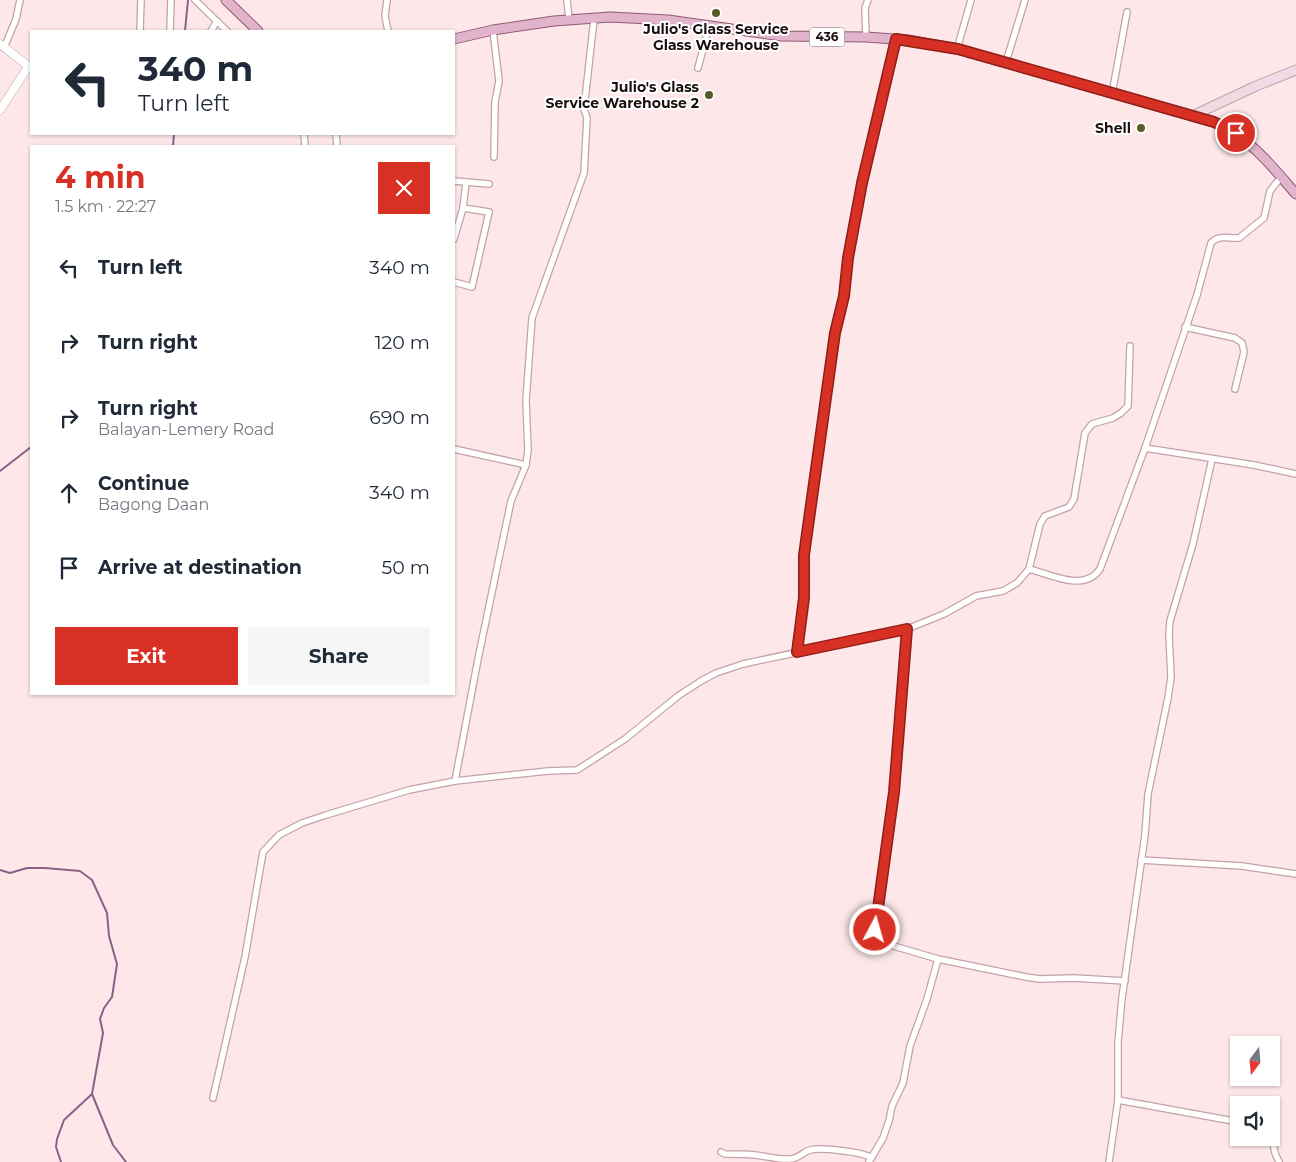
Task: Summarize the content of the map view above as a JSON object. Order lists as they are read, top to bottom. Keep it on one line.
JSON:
{"streets":{"main road":["436"]},"places":["Julio's Glass Service Glass Warehouse","Julio's Glass Service Warehouse 2","Shell"],"north":"bottom","page":{"turn":["340 m","Turn left"],"heading":["4 min","1.5 km · 22:27"],"list":[{"name":"Turn left","value":"340 m"},{"name":"Turn right","value":"120 m"},{"name":"Turn right","note":"Balayan-Lemery Road","value":"690 m"},{"name":"Continue","note":"Bagong Daan","value":"340 m"},{"name":"Arrive at destination","value":"50 m"}],"buttons":["Exit","Share"]}}
